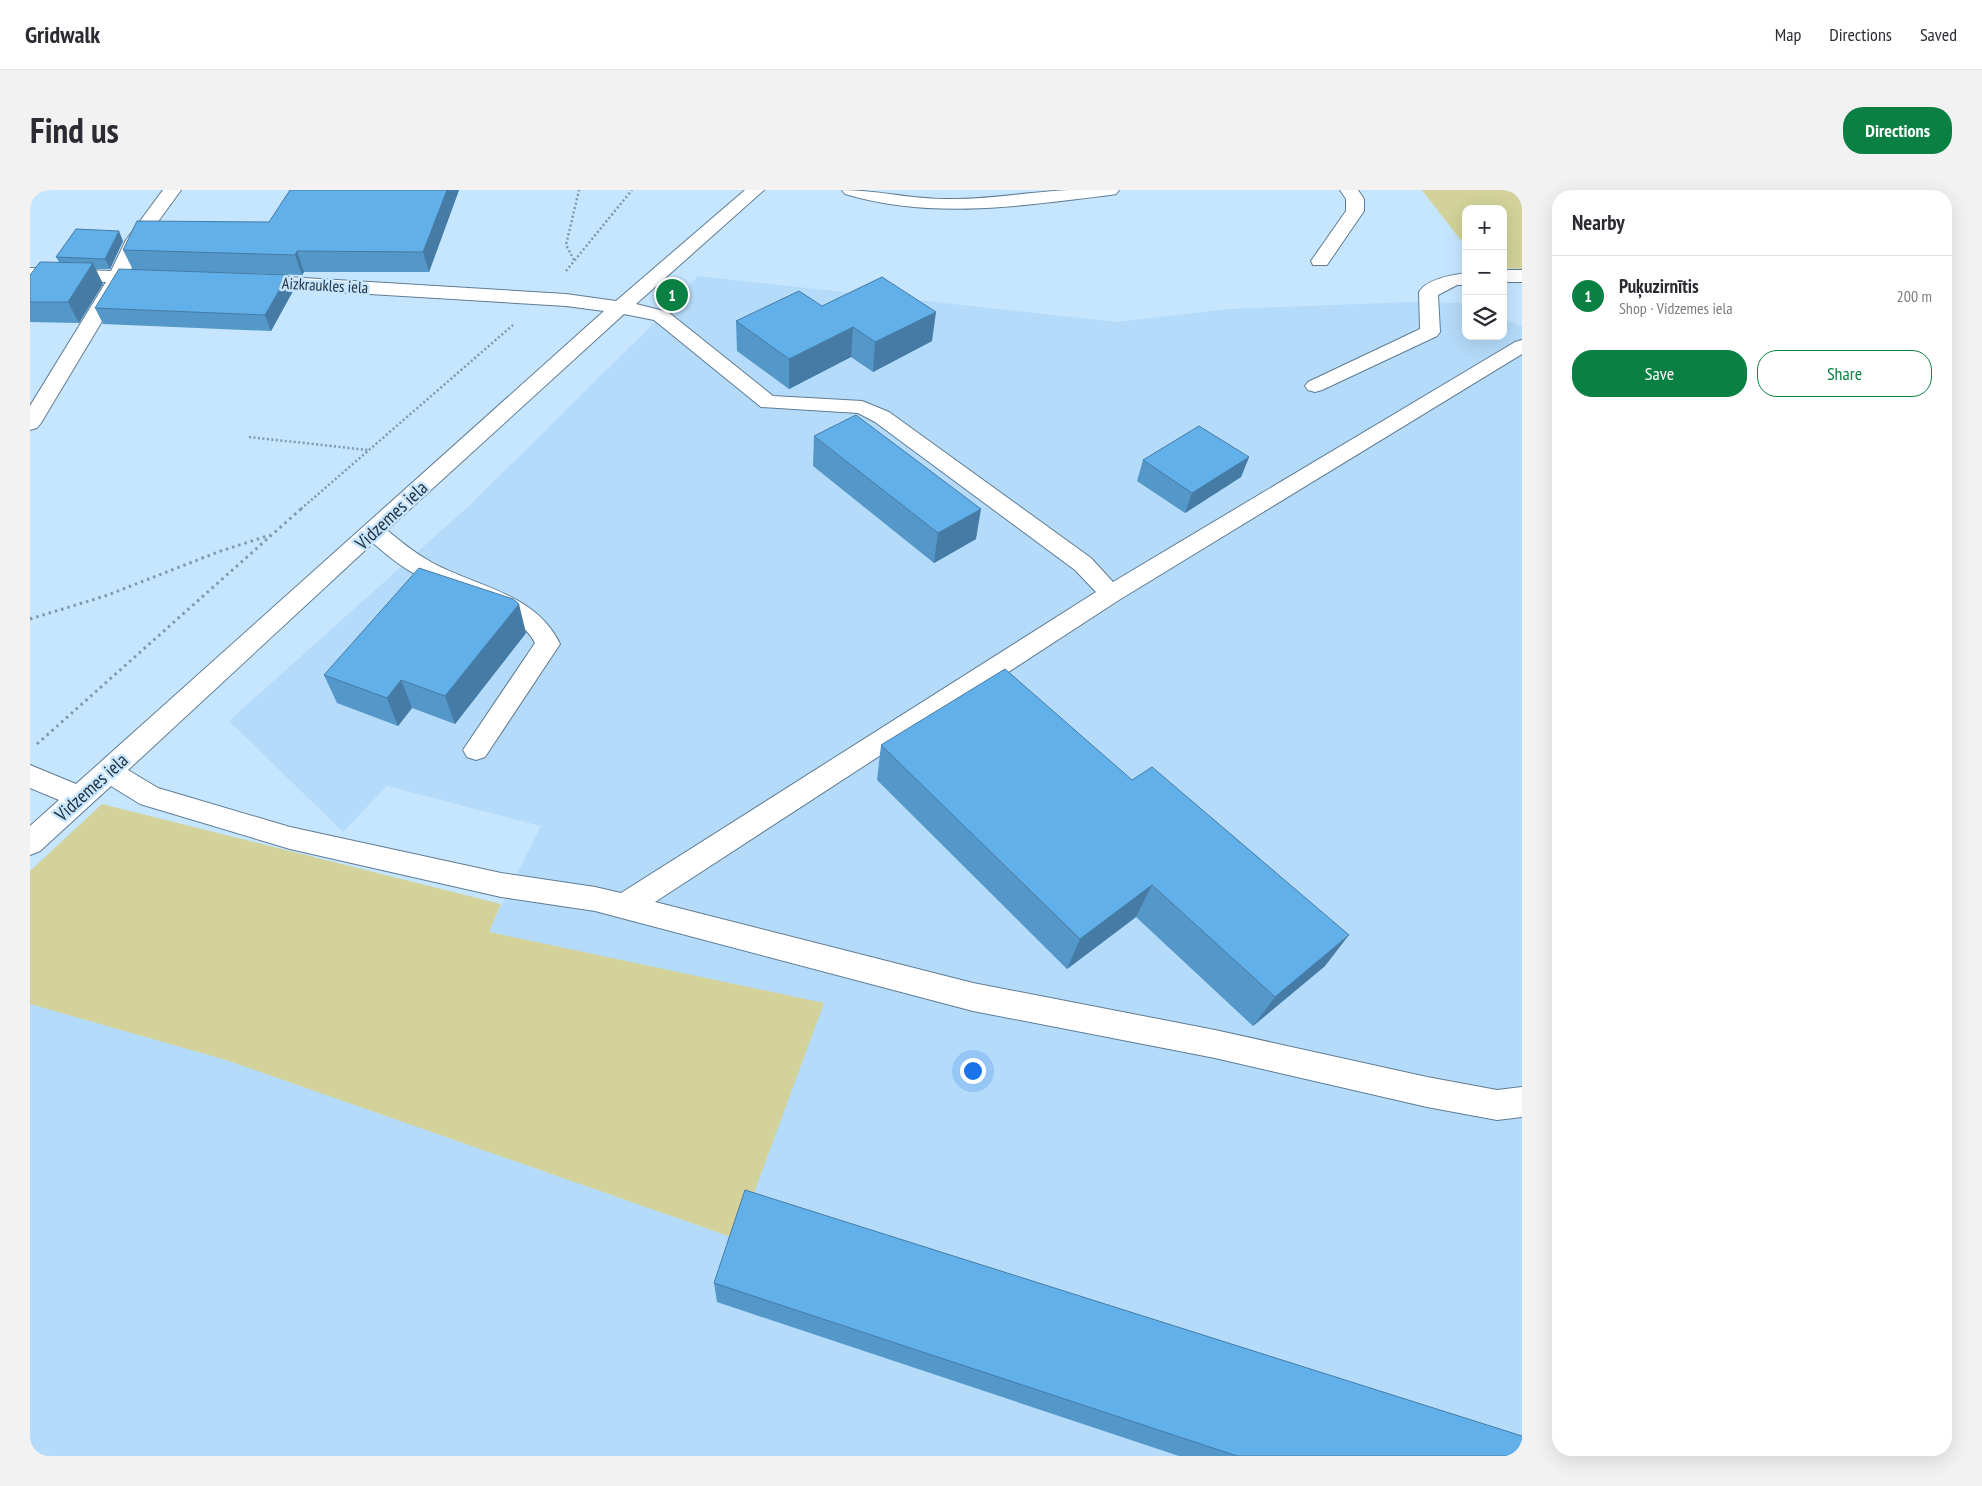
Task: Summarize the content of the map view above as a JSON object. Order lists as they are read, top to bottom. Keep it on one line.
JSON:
{"streets":{"street":["Aizkraukles iela","Vidzemes iela"]},"crossings":[["Aizkraukles iela","Vidzemes iela"]],"page":{"header":"Gridwalk","nav":["Map","Directions","Saved"],"title":"Find us","buttons":["Directions",["Save","Share"]],"heading":"Nearby","map_buttons":["+","−"],"list":[{"mark":"1","name":"Puķuzirnītis","note":"Shop · Vidzemes iela","value":"200 m"}],"pins":"1"}}
